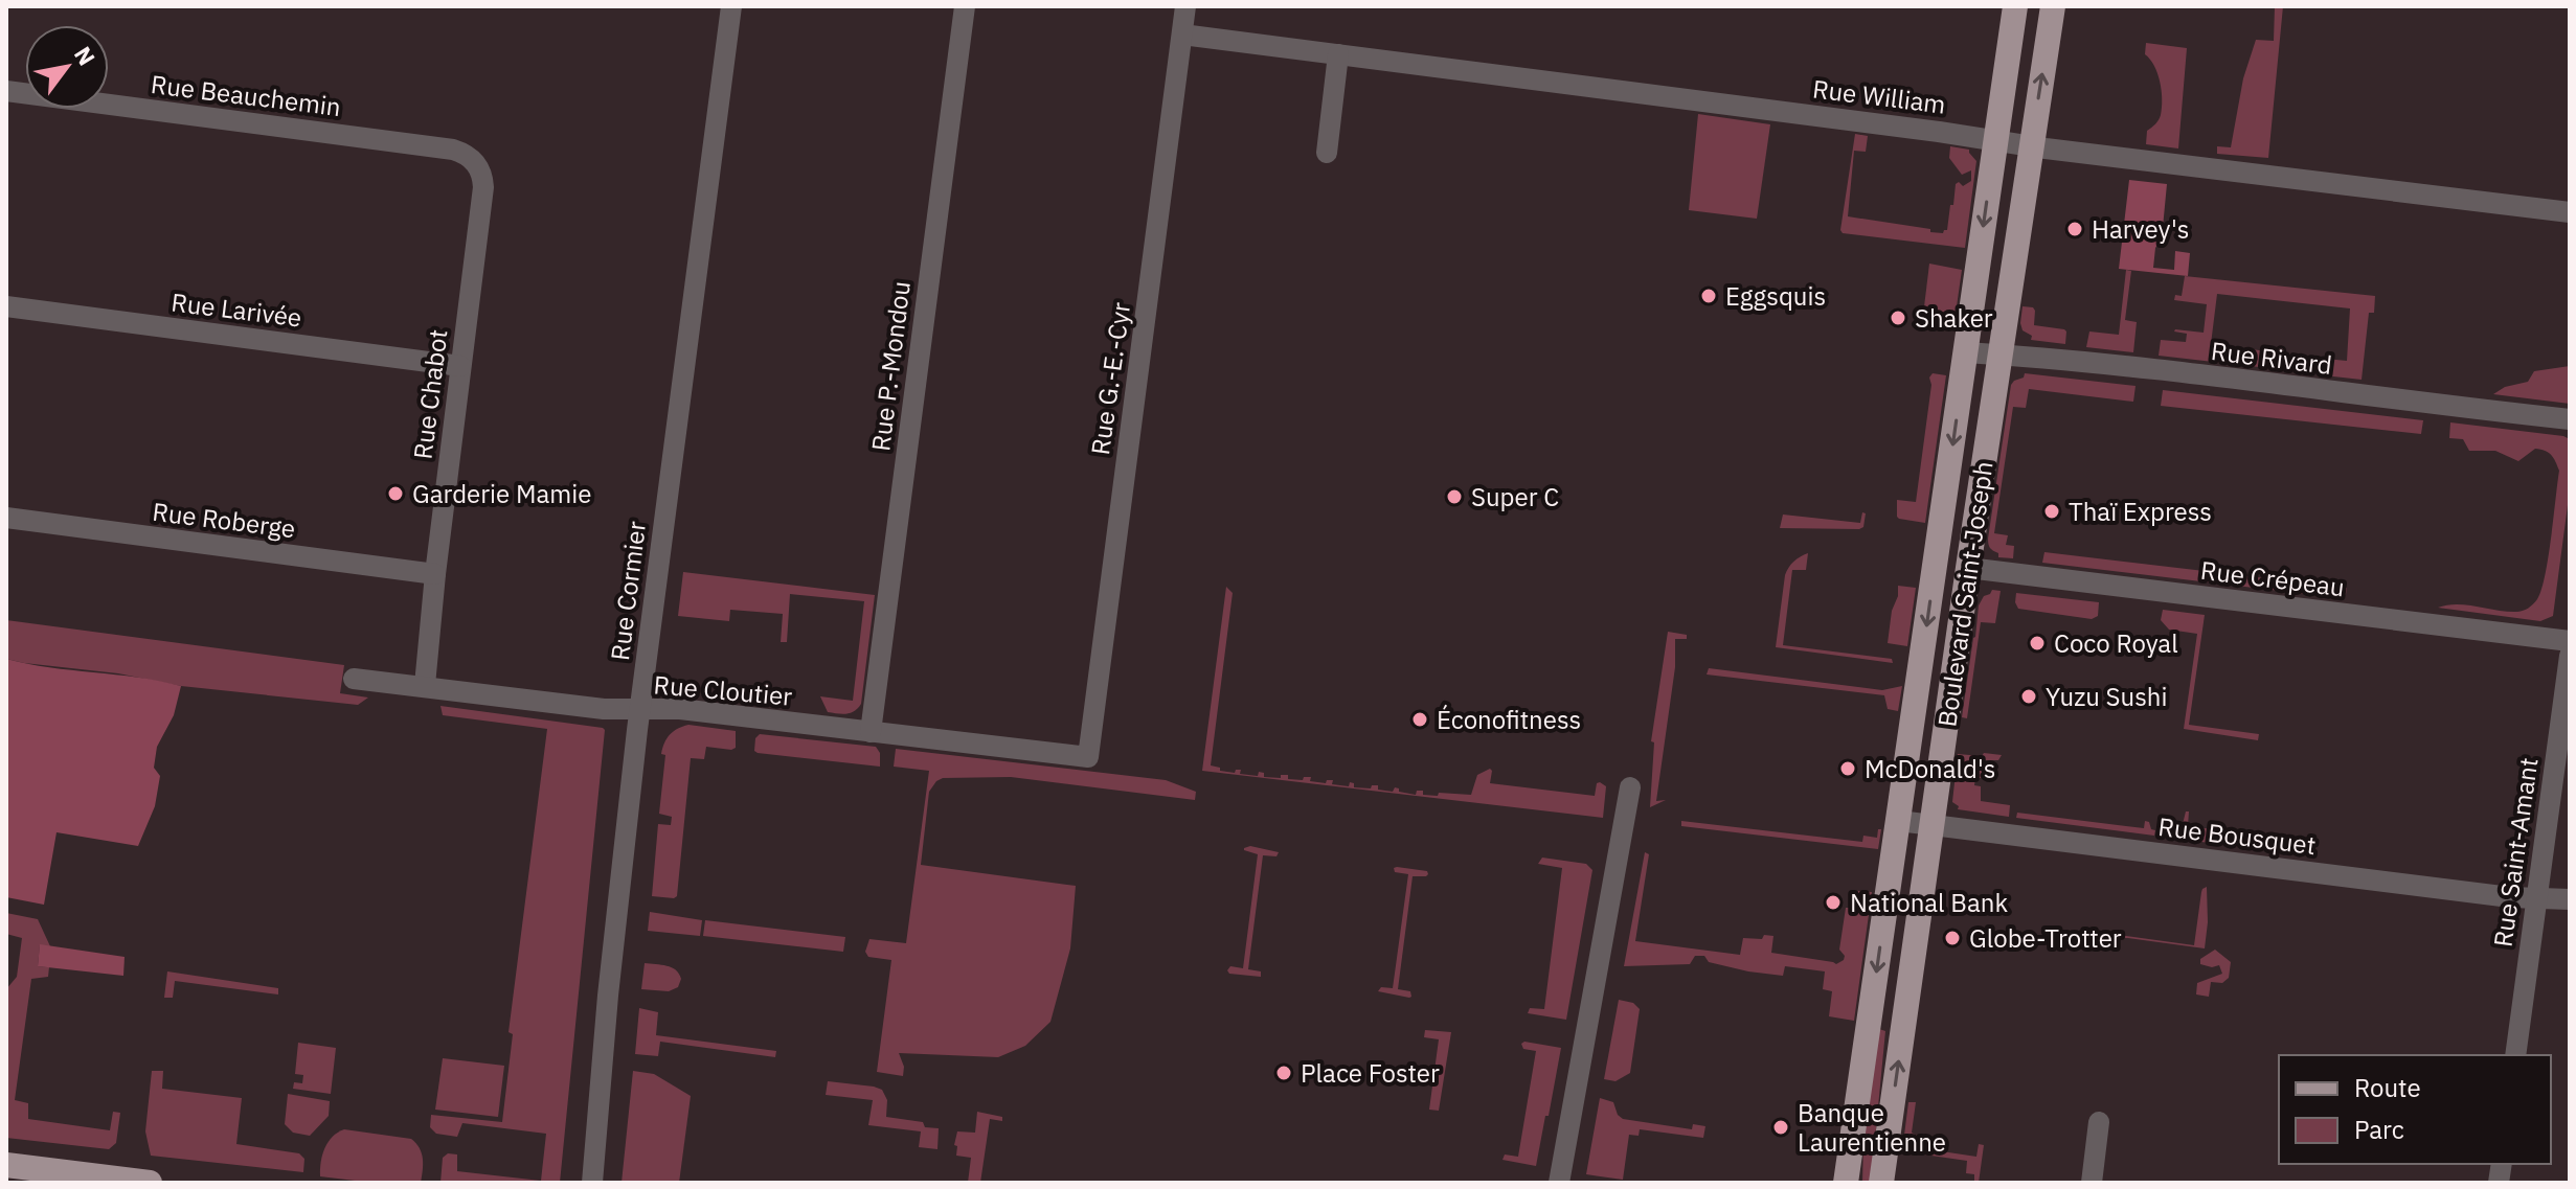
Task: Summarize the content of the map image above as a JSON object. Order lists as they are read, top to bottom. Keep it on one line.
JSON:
{"streets":{"main road":["Boulevard Saint-Joseph"],"street":["Rue Beauchemin","Rue William","Rue Larivée","Rue Rivard","Rue P.-Mondou","Rue G.-E.-Cyr","Rue Chabot","Rue Roberge","Rue Crépeau","Rue Cormier","Rue Cloutier","Rue Bousquet","Rue Saint-Amant"]},"crossings":[["Rue Beauchemin","Rue Chabot"],["Rue William","Rue G.-E.-Cyr"],["Rue William","Boulevard Saint-Joseph"],["Rue Larivée","Rue Chabot"],["Rue Rivard","Boulevard Saint-Joseph"],["Rue P.-Mondou","Rue Cloutier"],["Rue G.-E.-Cyr","Rue Cloutier"],["Rue Chabot","Rue Roberge"],["Rue Chabot","Rue Cloutier"],["Rue Crépeau","Boulevard Saint-Joseph"],["Rue Cormier","Rue Cloutier"],["Boulevard Saint-Joseph","Rue Bousquet"],["Rue Bousquet","Rue Saint-Amant"]],"places":["Harvey's","Eggsquis","Shaker","Garderie Mamie","Super C","Thaï Express","Coco Royal","Yuzu Sushi","Éconofitness","McDonald's","National Bank","Globe-Trotter","Place Foster","Banque Laurentienne"],"legend":["Route","Parc"],"north":"top right"}
